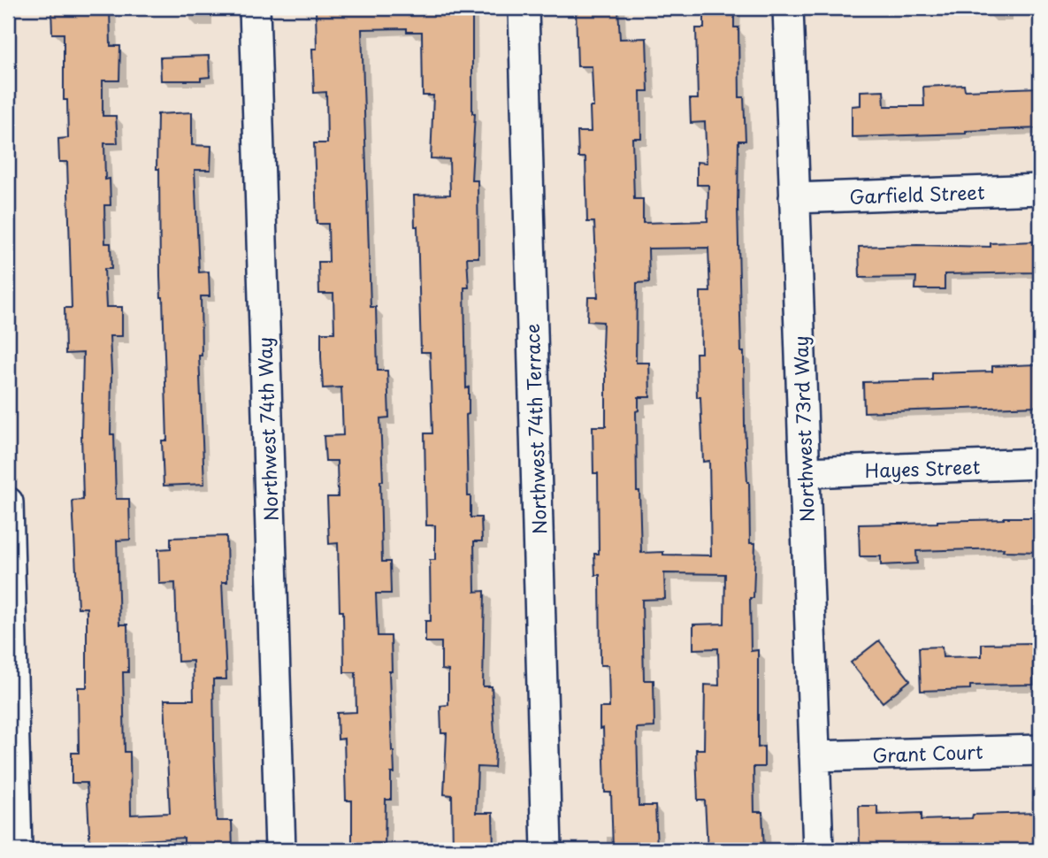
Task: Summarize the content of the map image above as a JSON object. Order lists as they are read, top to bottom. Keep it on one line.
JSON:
{"streets":{"street":["Garfield Street","Northwest 74th Way","Northwest 74th Terrace","Northwest 73rd Way","Hayes Street","Grant Court"]},"crossings":[["Garfield Street","Northwest 73rd Way"],["Northwest 73rd Way","Hayes Street"],["Northwest 73rd Way","Grant Court"]]}
